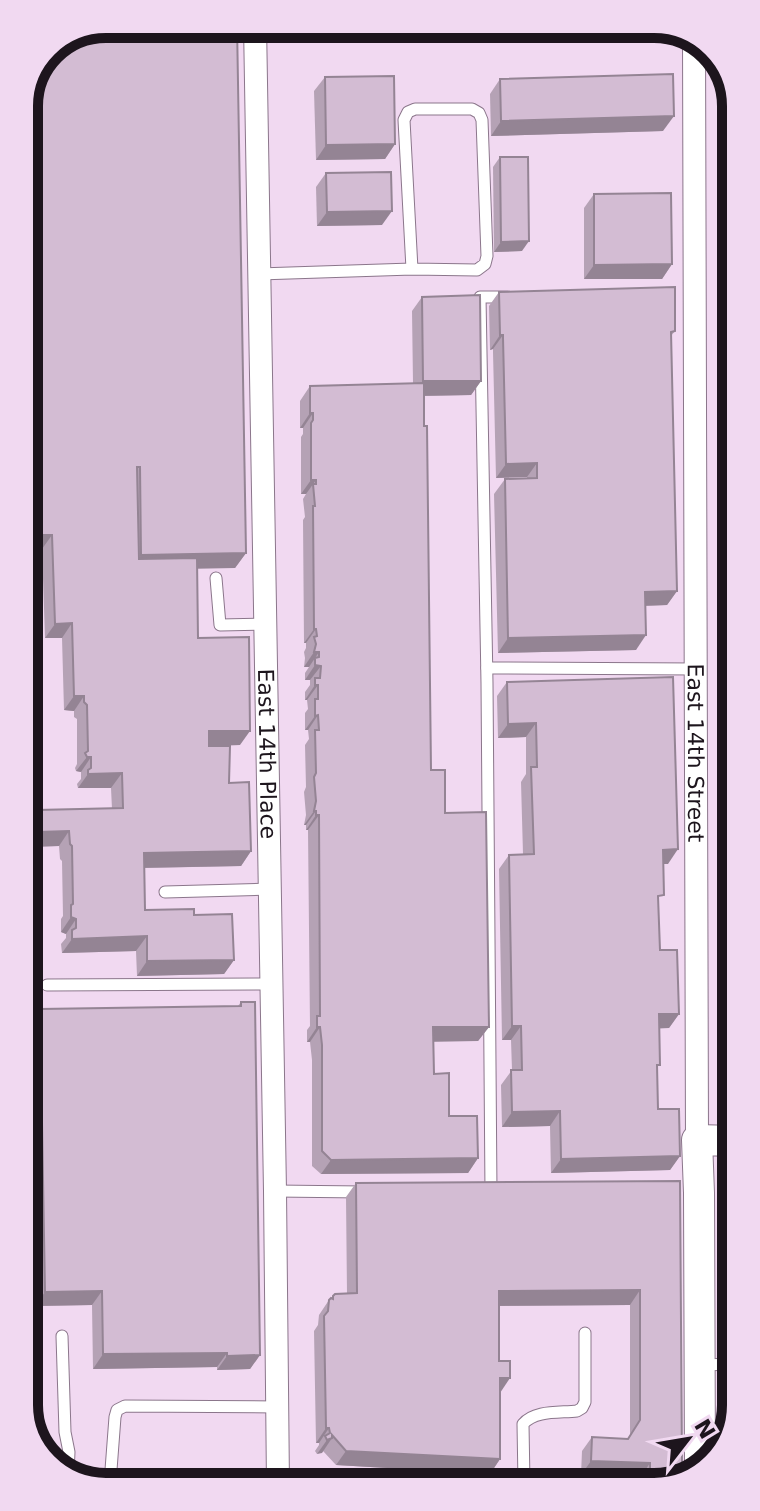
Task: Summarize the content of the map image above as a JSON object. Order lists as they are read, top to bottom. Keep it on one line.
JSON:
{"streets":{"street":["East 14th Street","East 14th Place"]},"north":"top right"}
